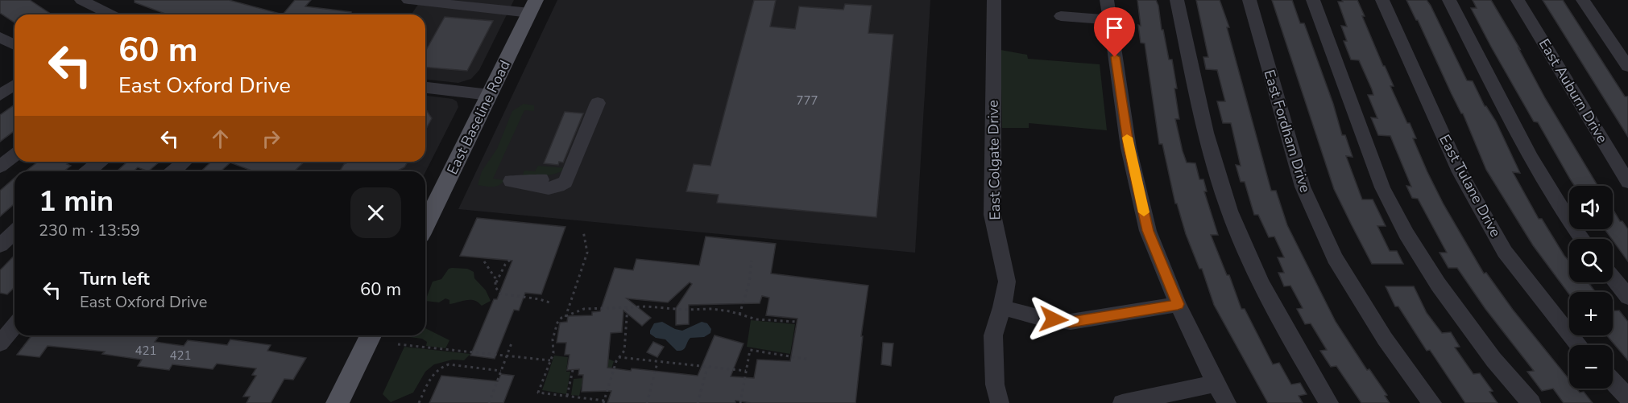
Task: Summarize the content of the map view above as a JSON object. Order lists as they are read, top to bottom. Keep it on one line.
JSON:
{"streets":{"main road":["East Baseline Road"],"street":["East Auburn Drive","East Fordham Drive","East Colgate Drive","East Tulane Drive"]},"house_numbers":["777","421","421"],"page":{"turn":["60 m","East Oxford Drive"],"heading":["1 min","230 m · 13:59"],"map_buttons":["+","−"],"list":[{"name":"Turn left","note":"East Oxford Drive","value":"60 m"}]}}
